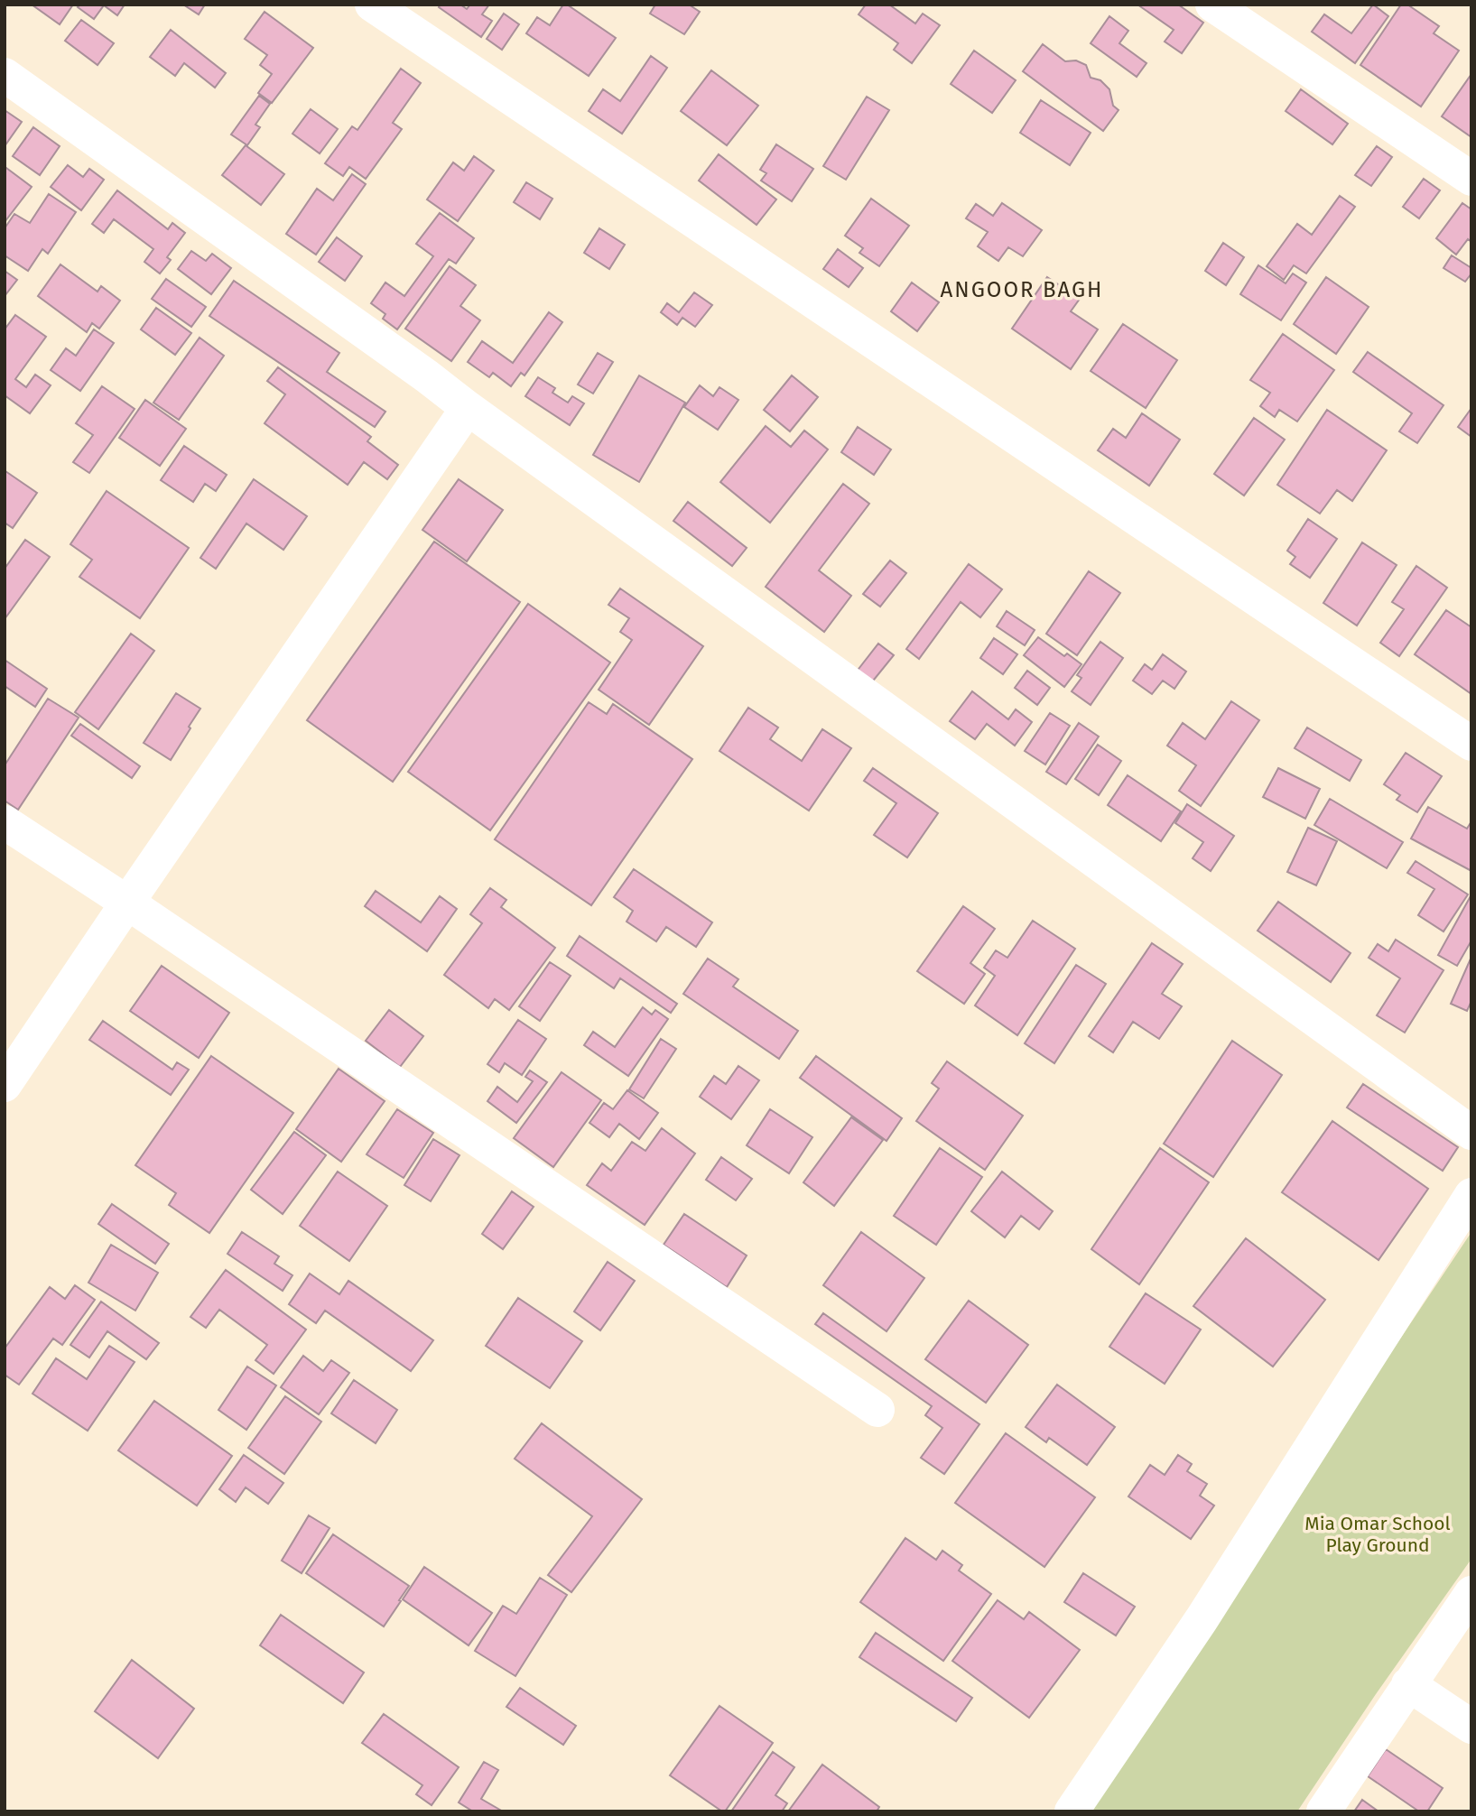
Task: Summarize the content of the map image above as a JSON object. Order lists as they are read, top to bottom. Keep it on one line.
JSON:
{"districts":["ANGOOR BAGH"],"parks":["Mia Omar School Play Ground"]}
